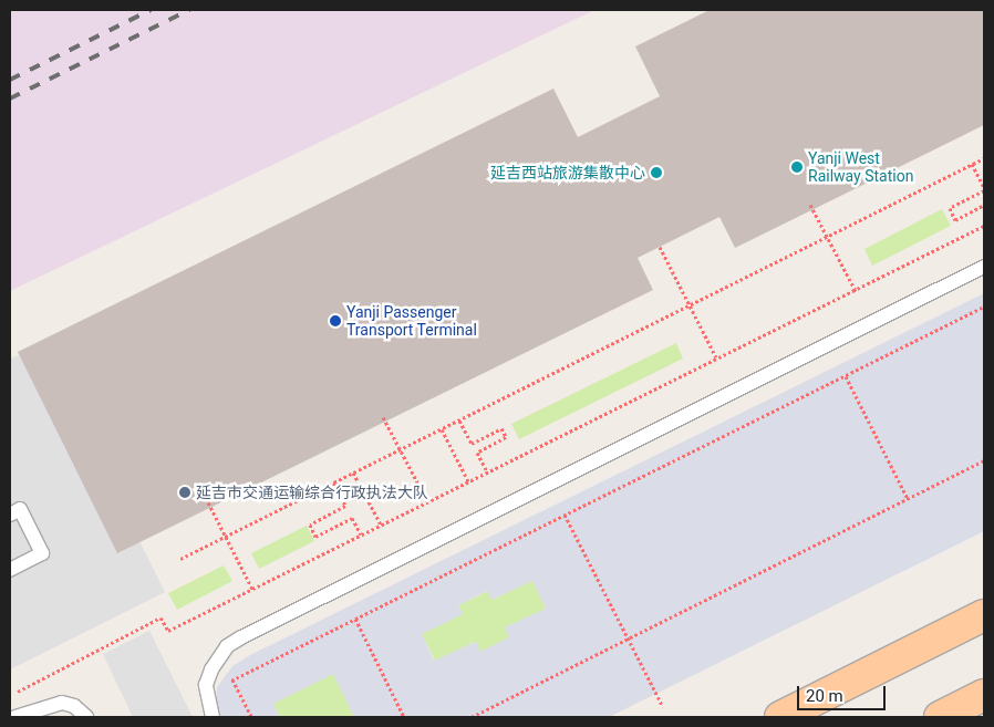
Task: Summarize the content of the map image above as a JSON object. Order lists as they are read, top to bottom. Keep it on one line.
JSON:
{"places":["Yanji West Railway Station","延吉西站旅游集散中心","Yanji Passenger Transport Terminal","延吉市交通运输综合行政执法大队"],"scale_bar":"20 m"}
